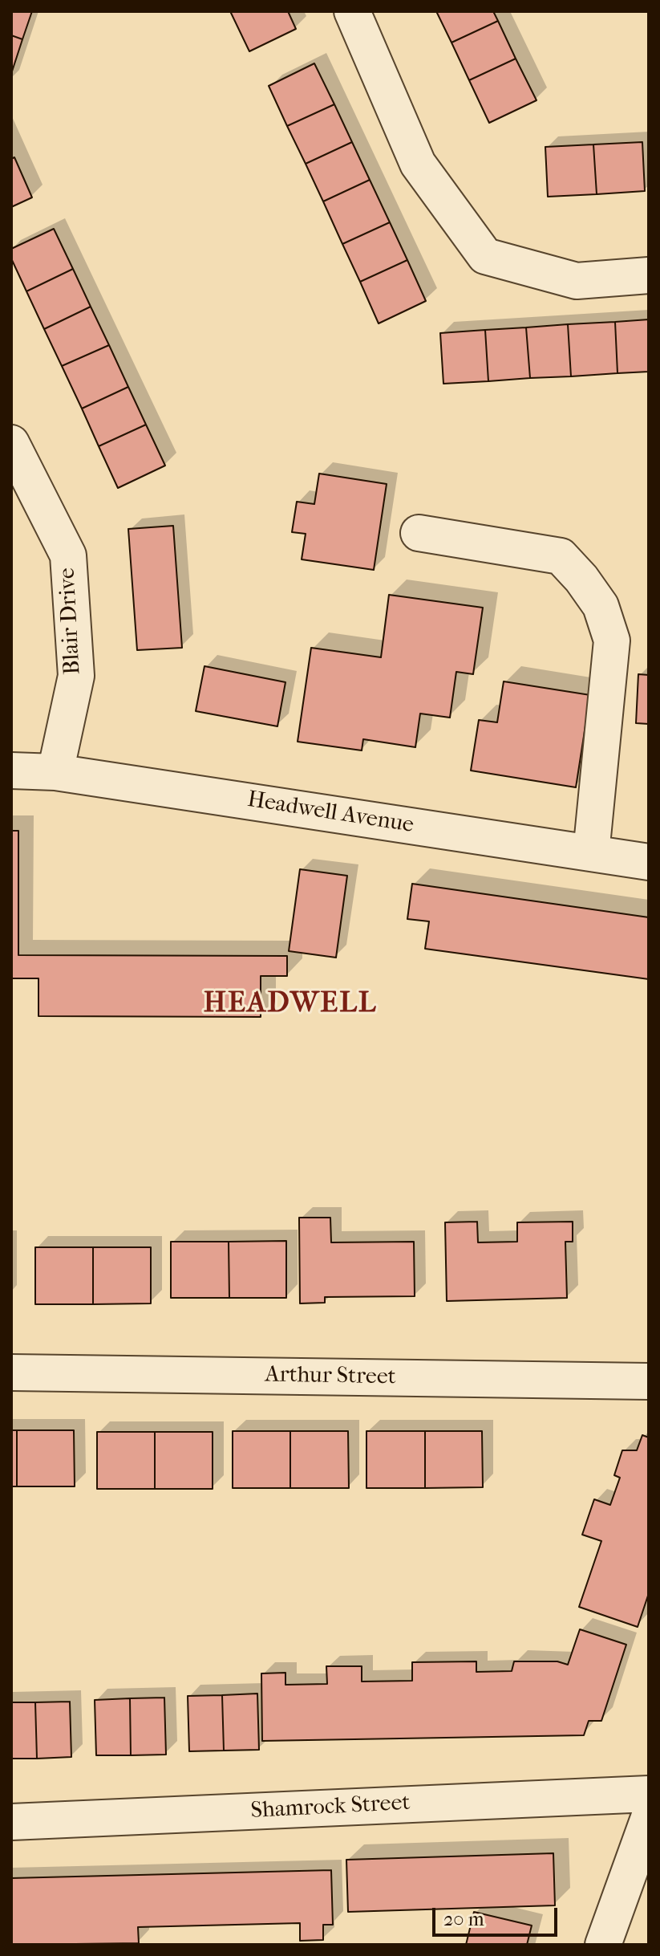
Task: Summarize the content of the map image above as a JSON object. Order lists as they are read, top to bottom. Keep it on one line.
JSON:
{"streets":{"street":["Blair Drive","Headwell Avenue","Arthur Street","Shamrock Street"]},"crossings":[["Blair Drive","Headwell Avenue"]],"districts":["HEADWELL"],"scale_bar":"20 m"}
